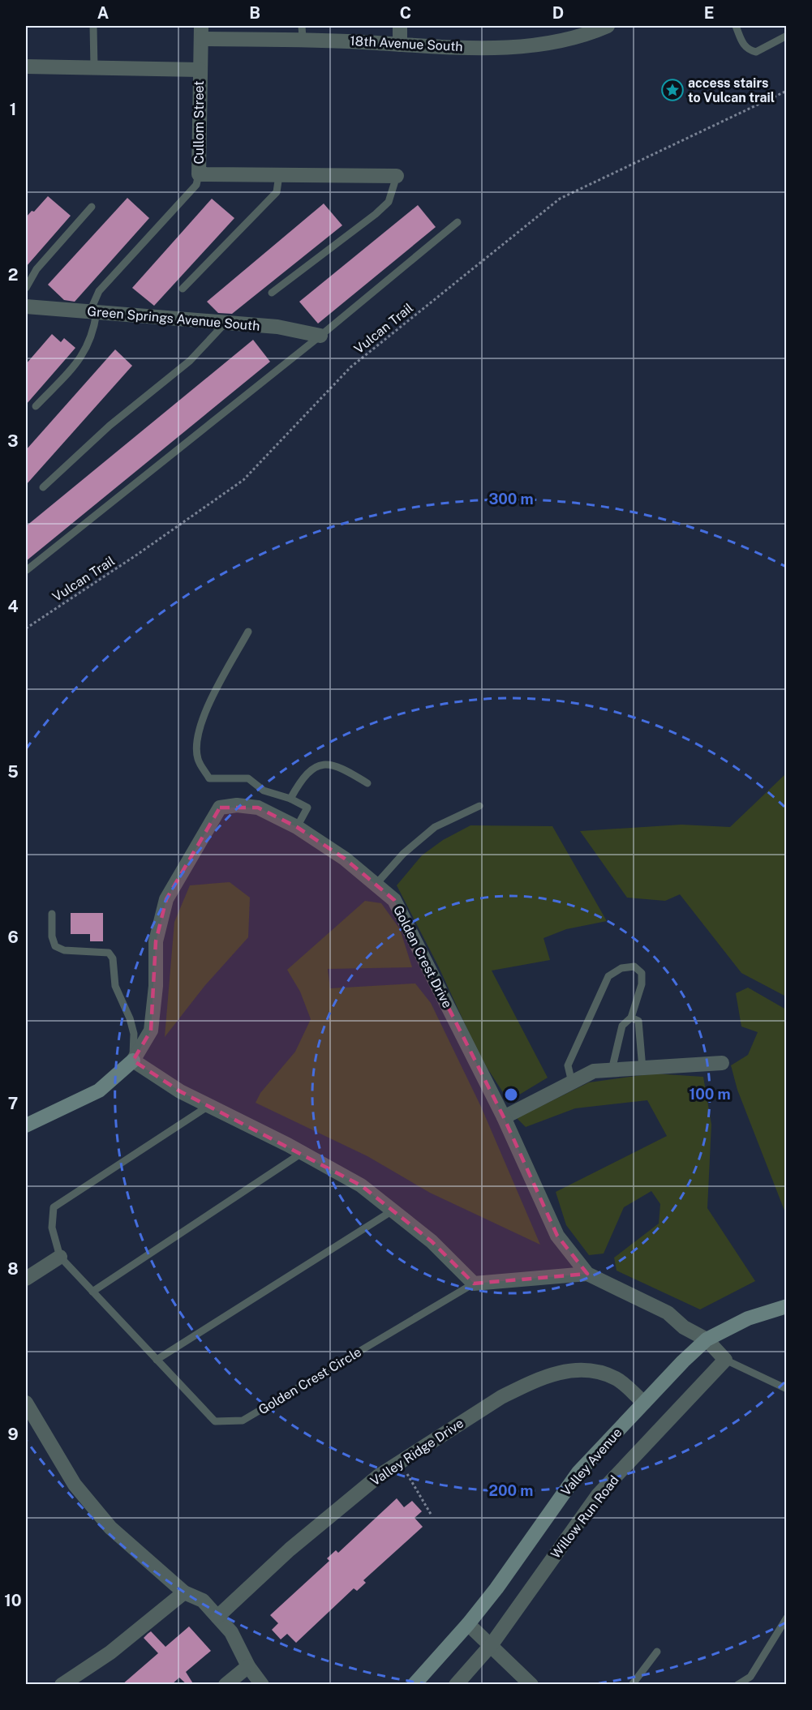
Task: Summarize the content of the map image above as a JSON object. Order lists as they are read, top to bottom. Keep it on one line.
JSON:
{"streets":{"main road":["Valley Avenue"],"street":["18th Avenue South","Cullom Street","Green Springs Avenue South","Golden Crest Drive","Golden Crest Circle","Valley Ridge Drive","Willow Run Road"],"path":["Vulcan Trail"]},"crossings":[["18th Avenue South","Cullom Street"],["Golden Crest Drive","Golden Crest Circle"],["Golden Crest Drive","Valley Avenue"],["Golden Crest Drive","Willow Run Road"],["Valley Ridge Drive","Valley Avenue"]],"places":{"place":["access stairs to Vulcan trail"]},"grid":{"columns":["A","B","C","D","E"],"rows":["1","2","3","4","5","6","7","8","9","10"]},"rings":["300 m","100 m","200 m"]}
